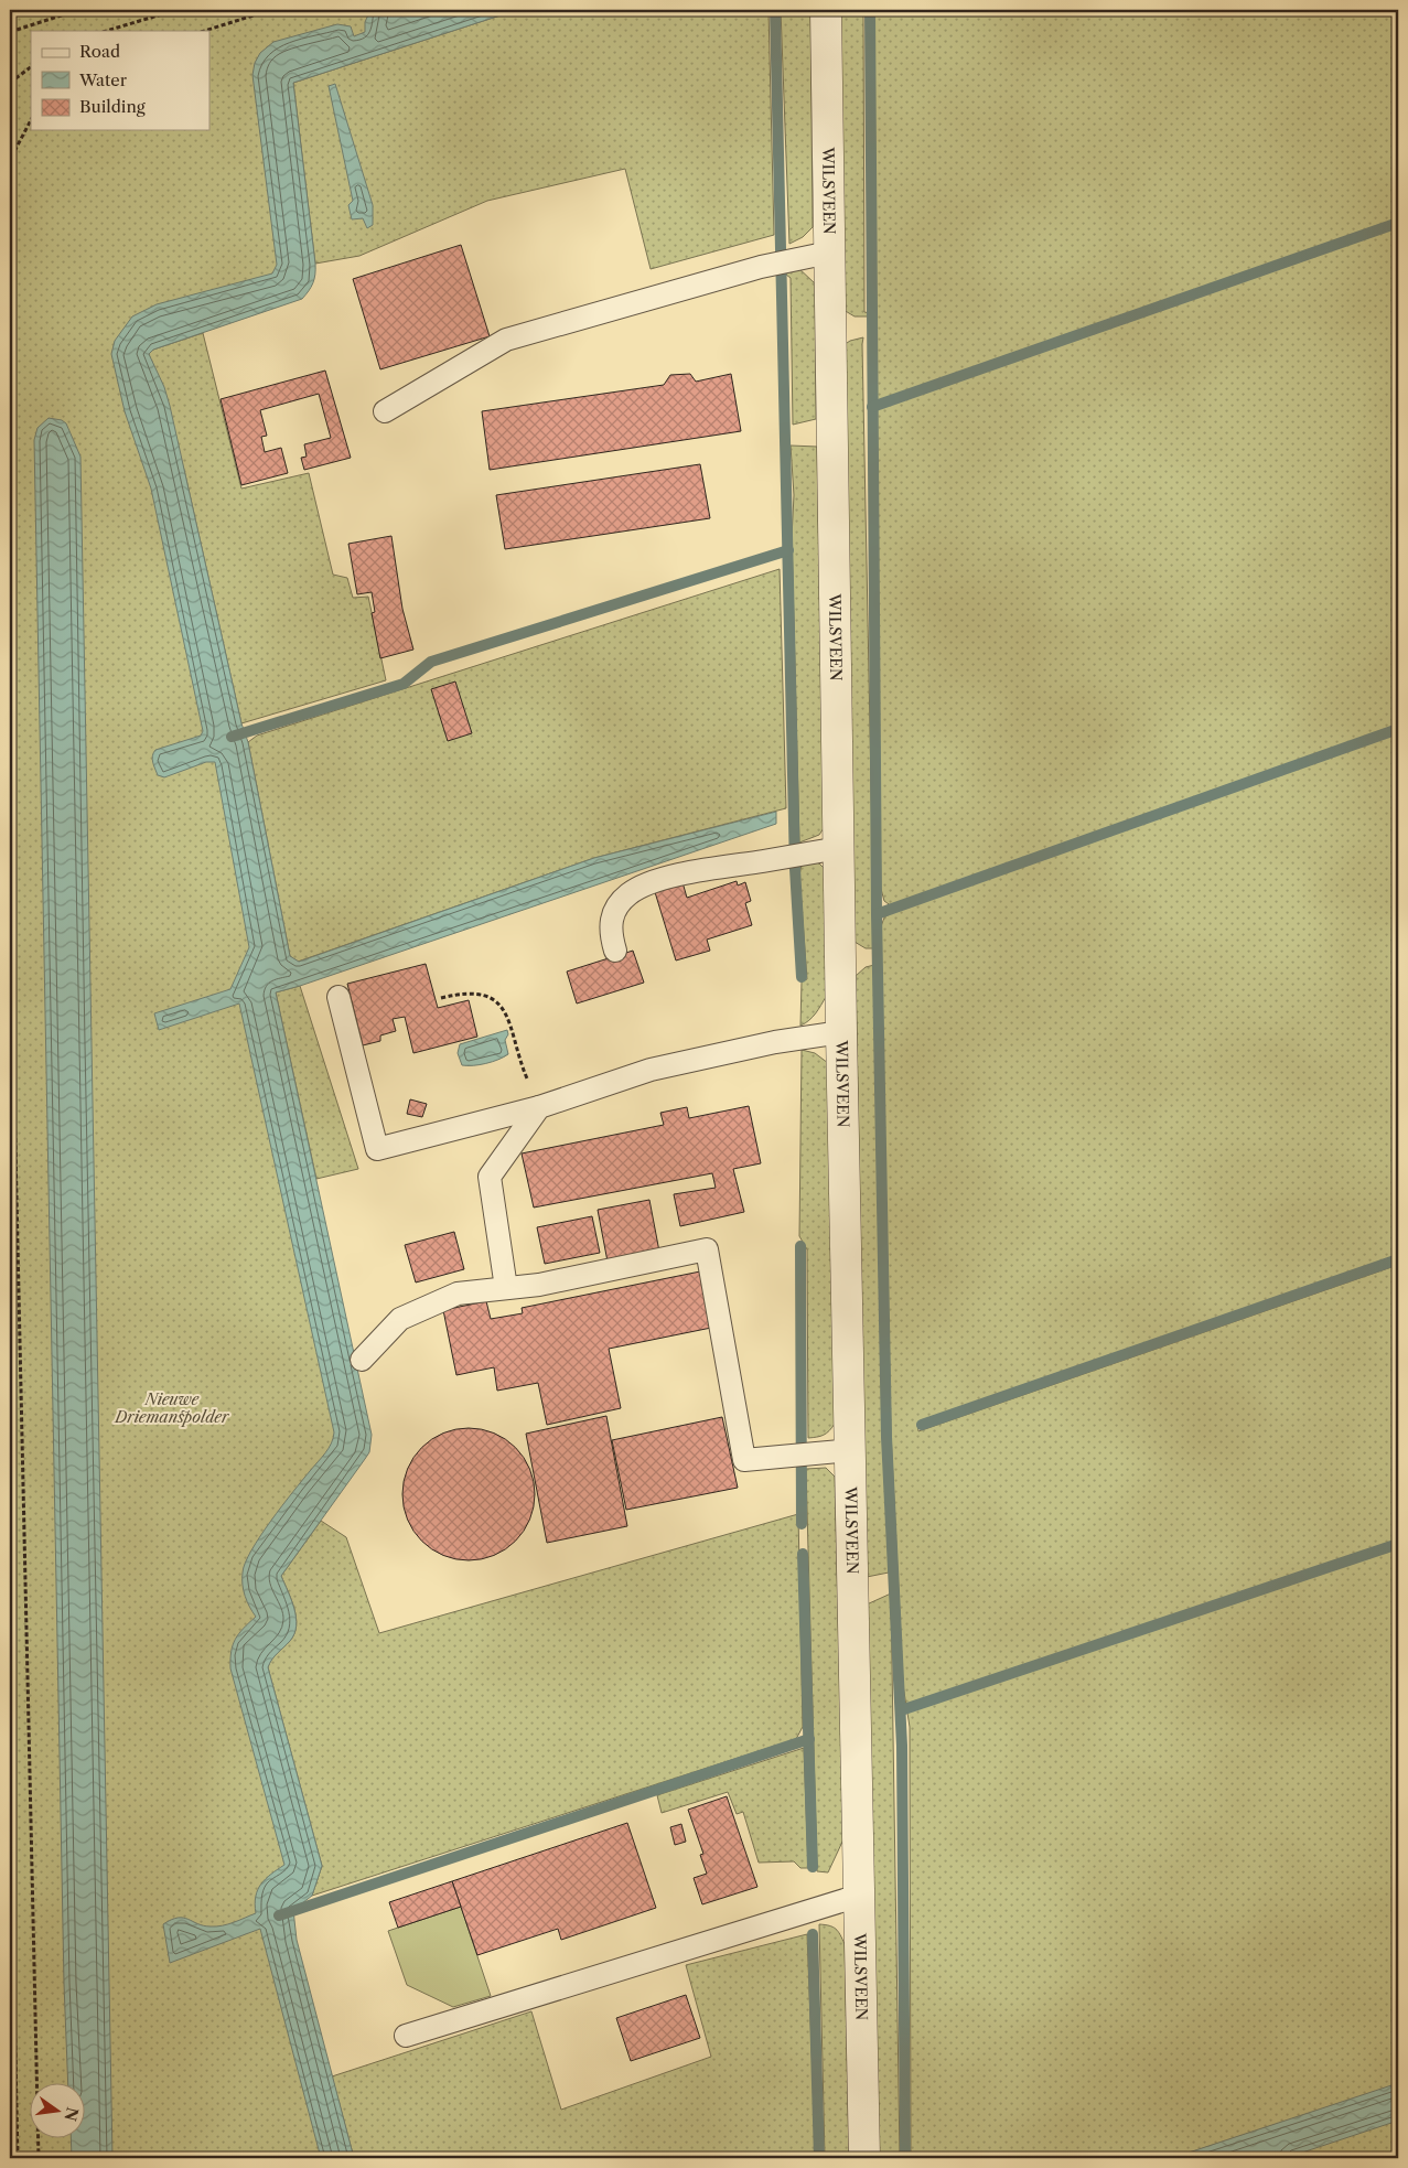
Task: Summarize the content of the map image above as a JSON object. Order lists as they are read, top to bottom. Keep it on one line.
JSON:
{"streets":{"street":["WILSVEEN"]},"parks":["Nieuwe Driemanspolder"],"legend":["Road","Water","Building"],"north":"right"}
